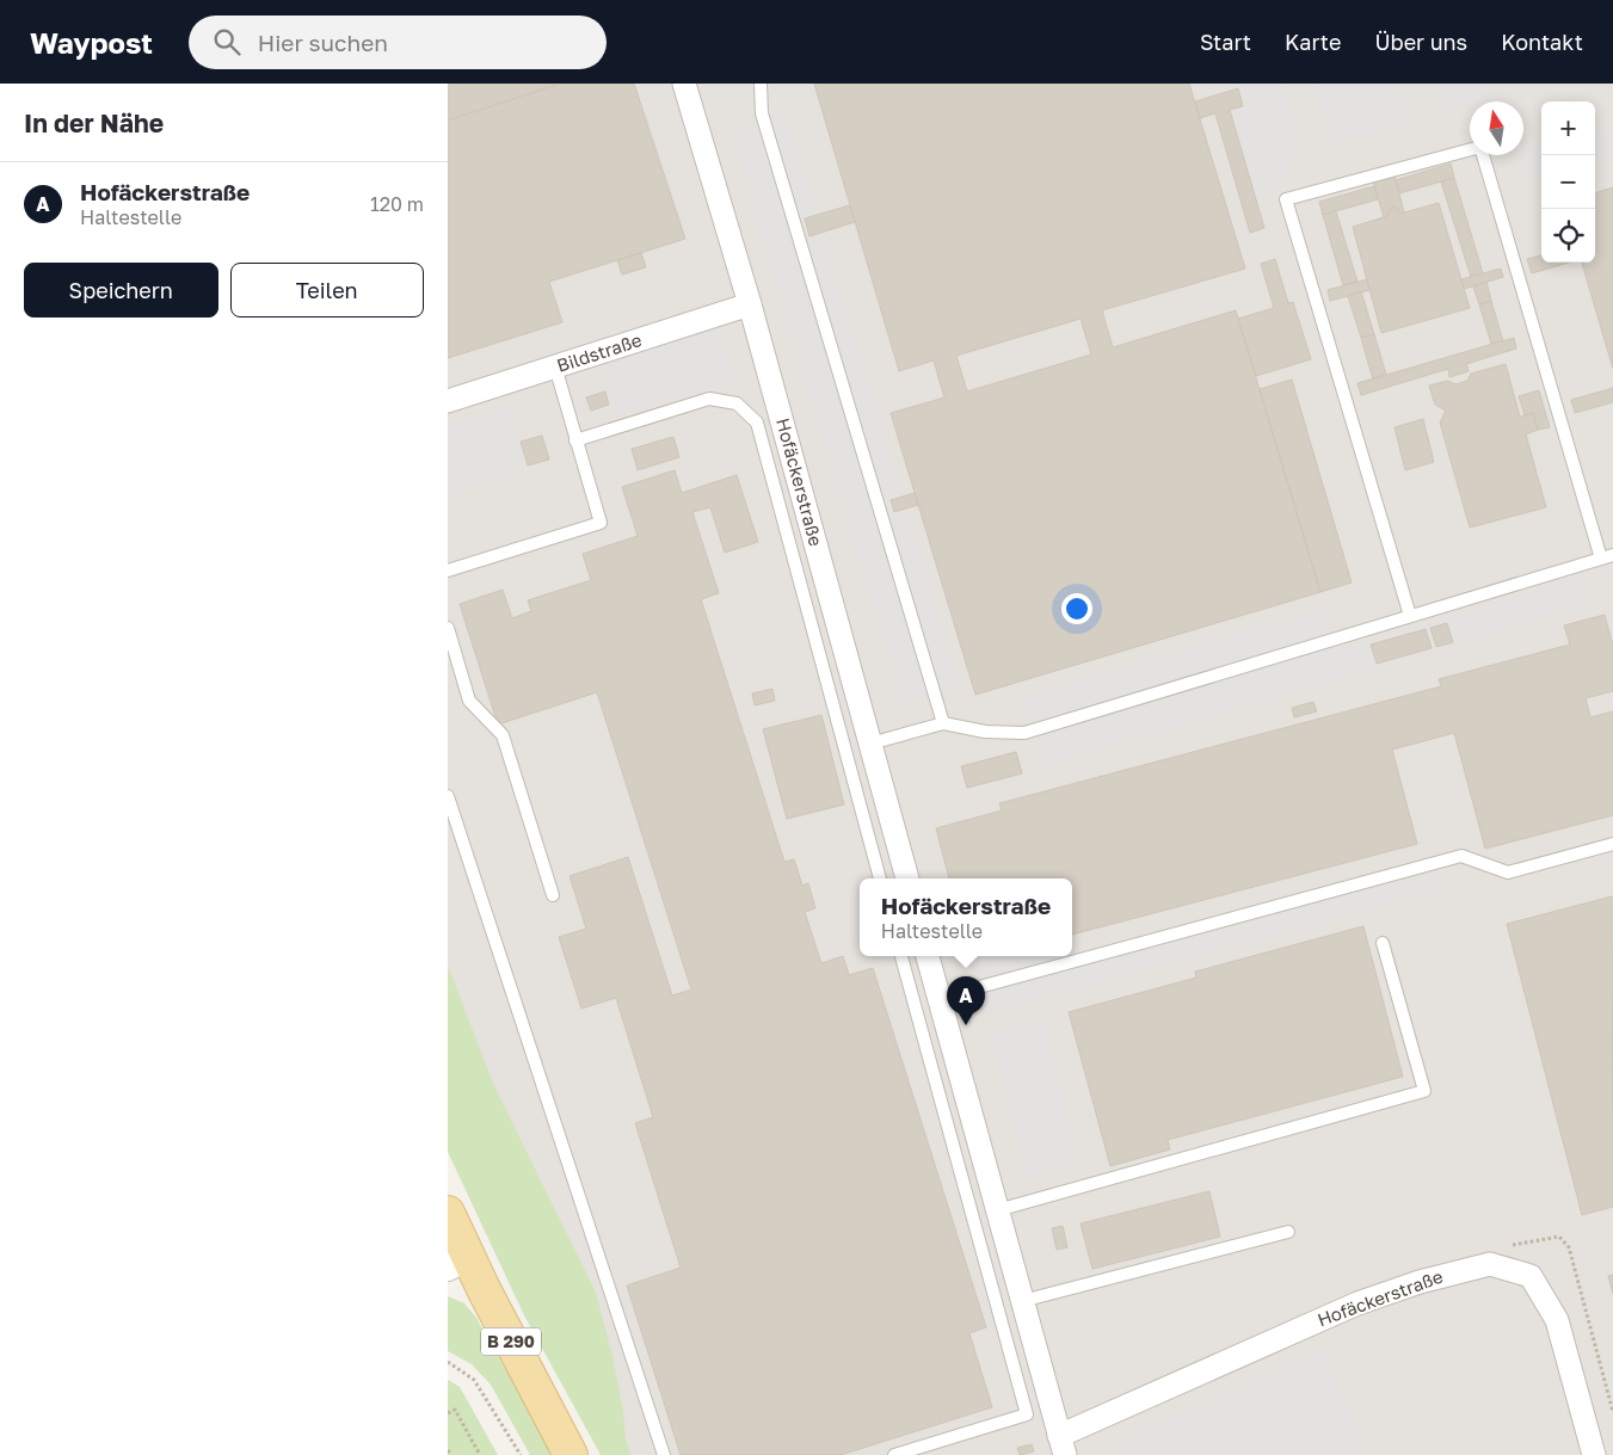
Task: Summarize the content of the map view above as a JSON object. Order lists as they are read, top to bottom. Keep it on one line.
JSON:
{"streets":{"main road":["B 290"],"street":["Bildstraße","Hofäckerstraße"]},"crossings":[["Bildstraße","Hofäckerstraße"]],"north":"top","page":{"header":"Waypost","search":"Hier suchen","nav":["Start","Karte","Über uns","Kontakt"],"heading":"In der Nähe","map_buttons":["+","−"],"list":[{"mark":"A","name":"Hofäckerstraße","note":"Haltestelle","value":"120 m"}],"buttons":["Speichern","Teilen"],"popup":["Hofäckerstraße","Haltestelle"],"pins":"A"}}
